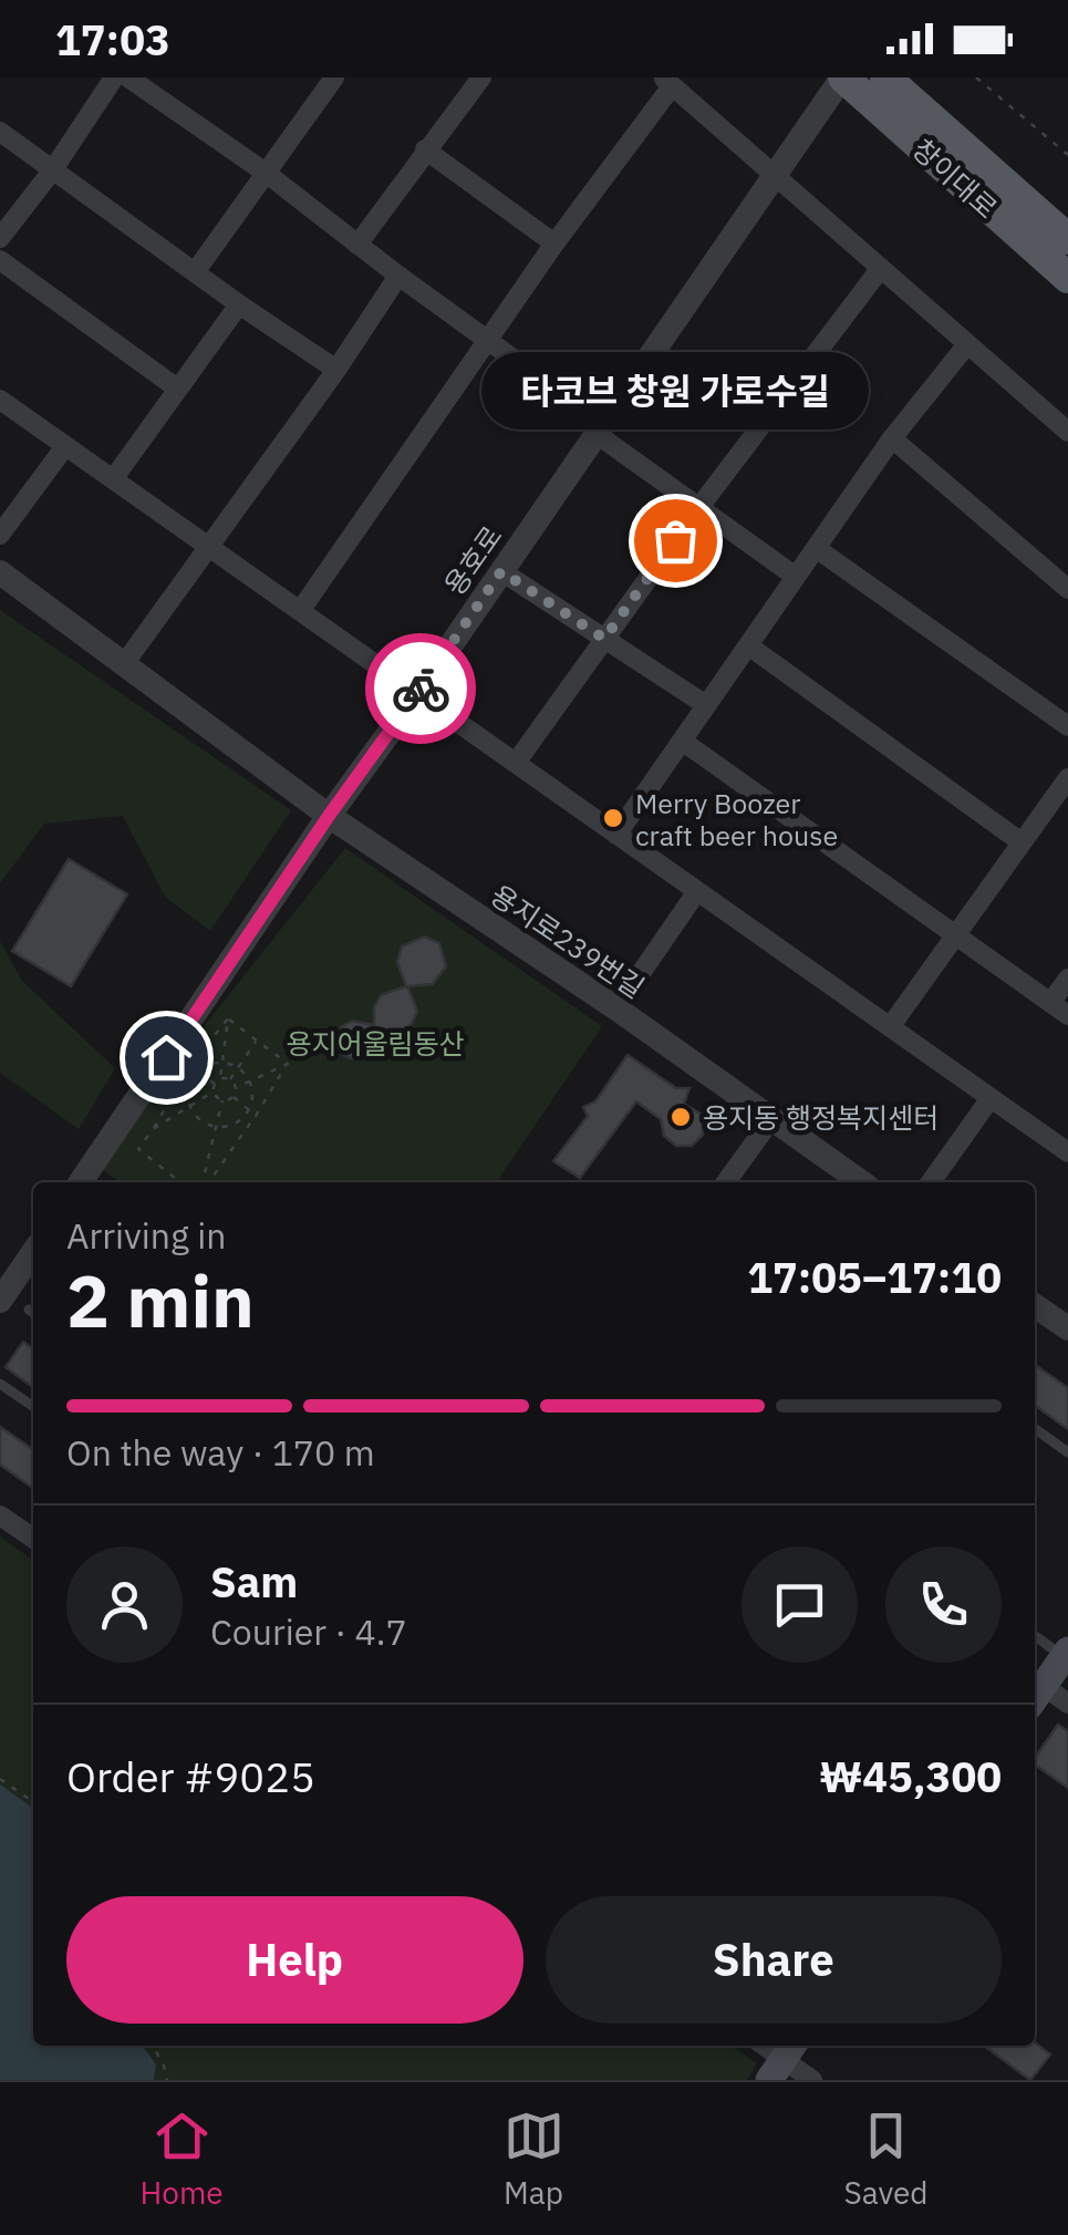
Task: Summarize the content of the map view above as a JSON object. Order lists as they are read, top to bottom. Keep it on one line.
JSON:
{"streets":{"main road":["창이대로"],"street":["용호로","용지로239번길"]},"crossings":[["창이대로","용호로"],["용호로","용지로239번길"]],"parks":["용지어울림동산"],"places":["타코브 창원 가로수길","Merry Boozer craft beer house","용지동 행정복지센터"],"page":{"status":"17:03","bubble":"타코브 창원 가로수길","heading":["2 min","Arriving in","17:05–17:10"],"panel":["Sam","Courier · 4.7","Order #9025","₩45,300"],"bar":"On the way · 170 m","buttons":["Help","Share"],"tabs":["Home","Map","Saved"]}}
